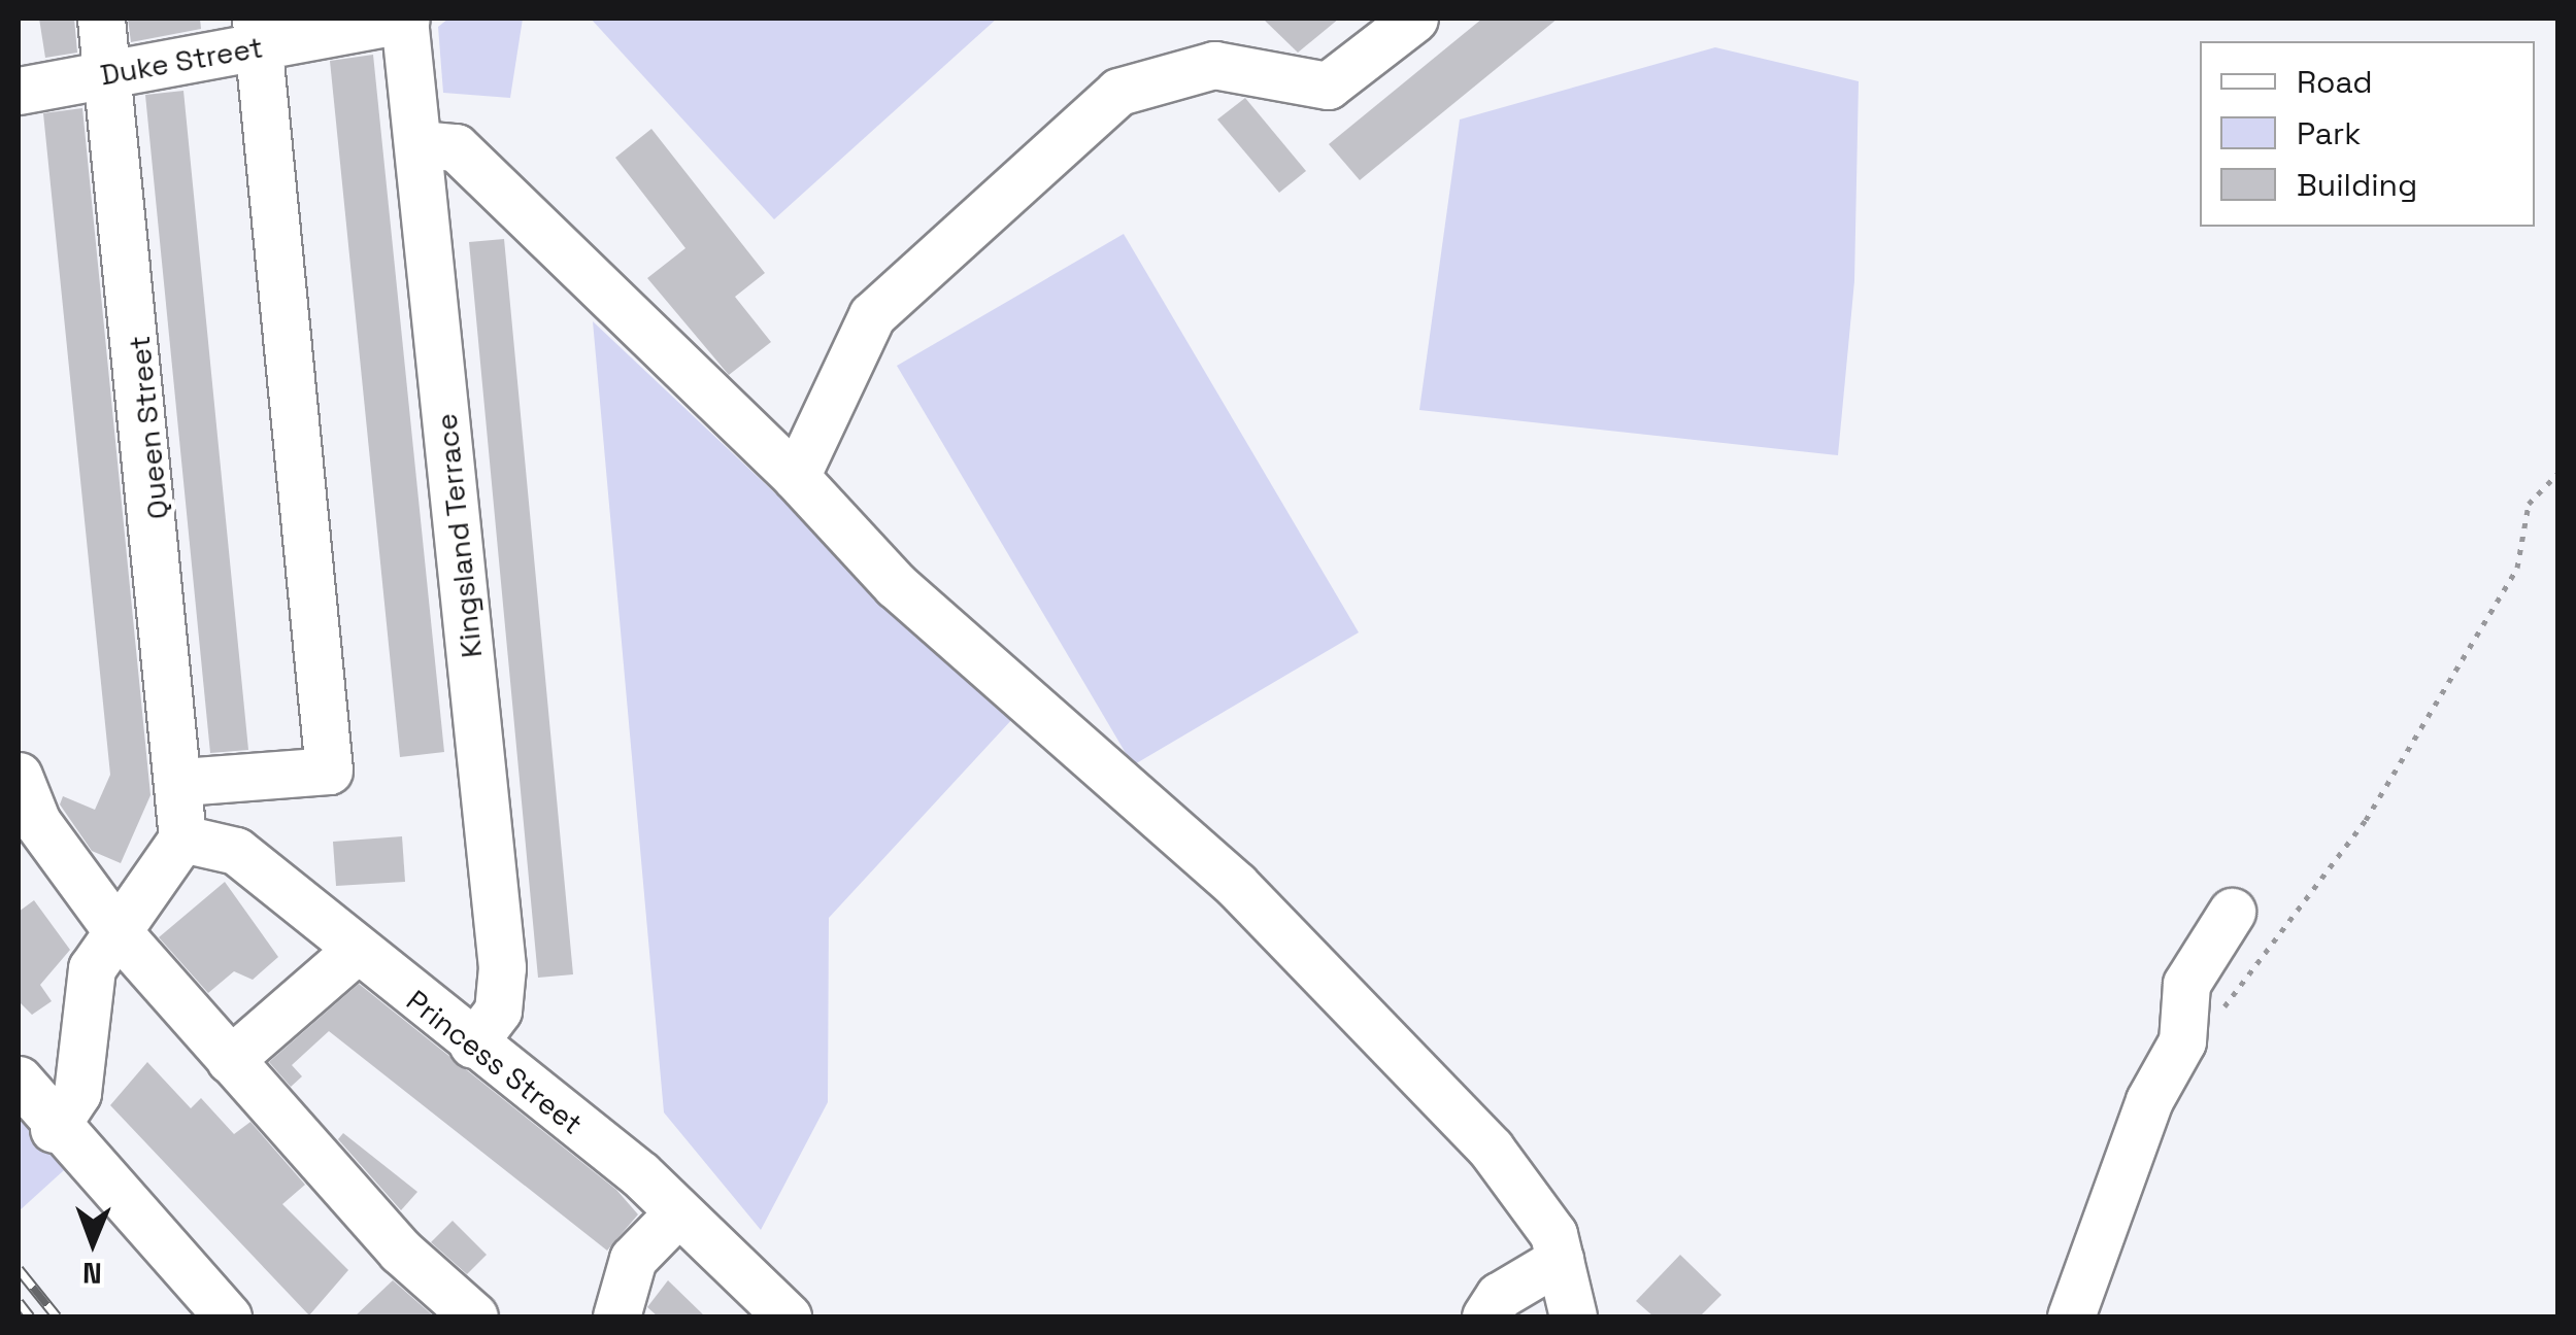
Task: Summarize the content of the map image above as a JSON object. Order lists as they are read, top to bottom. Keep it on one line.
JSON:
{"streets":{"street":["Duke Street","Queen Street","Kingsland Terrace","Princess Street"]},"crossings":[["Duke Street","Queen Street"],["Duke Street","Kingsland Terrace"],["Queen Street","Princess Street"],["Kingsland Terrace","Princess Street"]],"legend":["Road","Park","Building"],"north":"bottom"}
